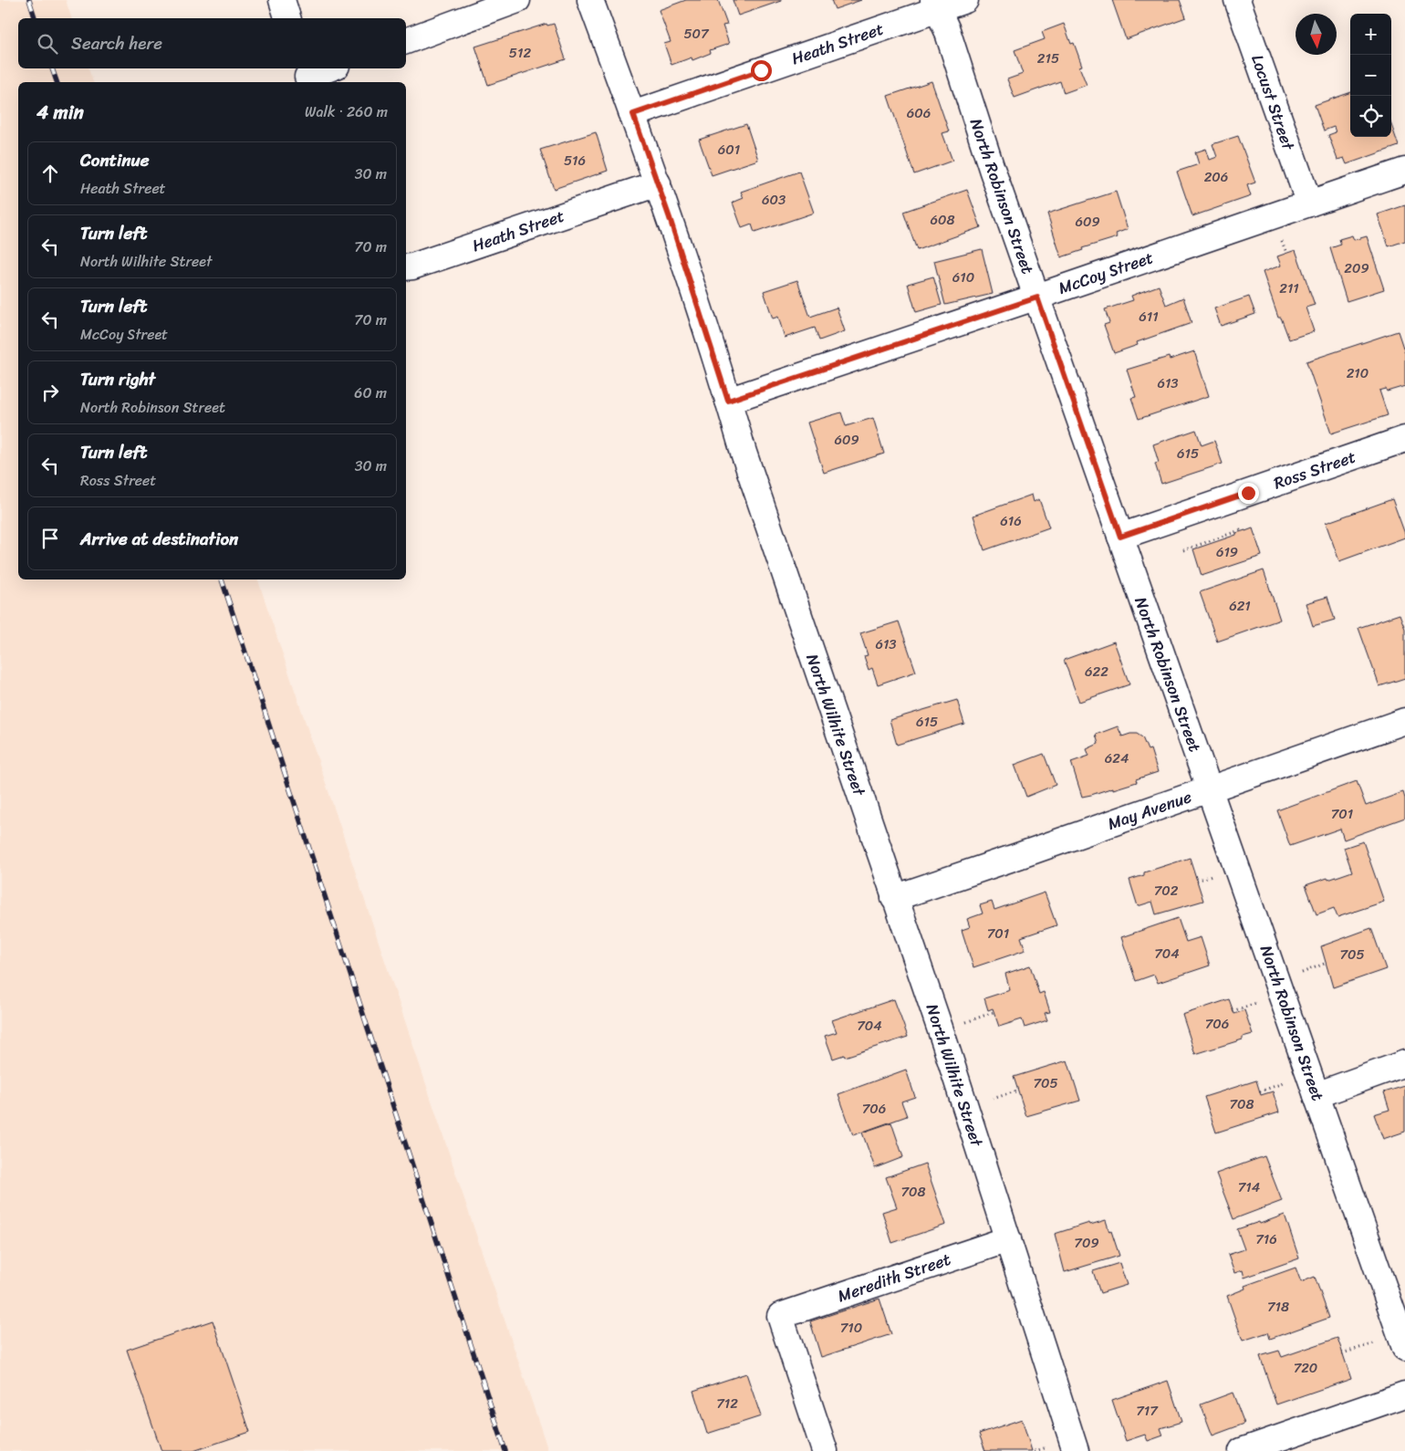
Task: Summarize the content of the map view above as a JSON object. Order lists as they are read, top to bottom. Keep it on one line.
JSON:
{"streets":{"street":["Heath Street","Locust Street","North Robinson Street","McCoy Street","Ross Street","North Wilhite Street","May Avenue","Meredith Street"]},"crossings":[["Heath Street","North Robinson Street"],["Heath Street","North Wilhite Street"],["Locust Street","McCoy Street"],["North Robinson Street","McCoy Street"],["North Robinson Street","Ross Street"],["North Robinson Street","May Avenue"],["McCoy Street","North Wilhite Street"],["North Wilhite Street","May Avenue"],["North Wilhite Street","Meredith Street"]],"house_numbers":["507","512","215","606","601","516","206","603","608","609","209","610","211","611","210","613","609","615","616","619","621","613","622","615","624","701","702","701","704","705","706","704","705","708","706","714","708","716","709","718","710","720","712","717"],"north":"bottom","page":{"map_buttons":["+","−"],"search":"Search here","heading":["4 min","Walk · 260 m"],"list":[["Continue","Heath Street","30 m"],["Turn left","North Wilhite Street","70 m"],["Turn left","McCoy Street","70 m"],["Turn right","North Robinson Street","60 m"],["Turn left","Ross Street","30 m"],"Arrive at destination"]}}
